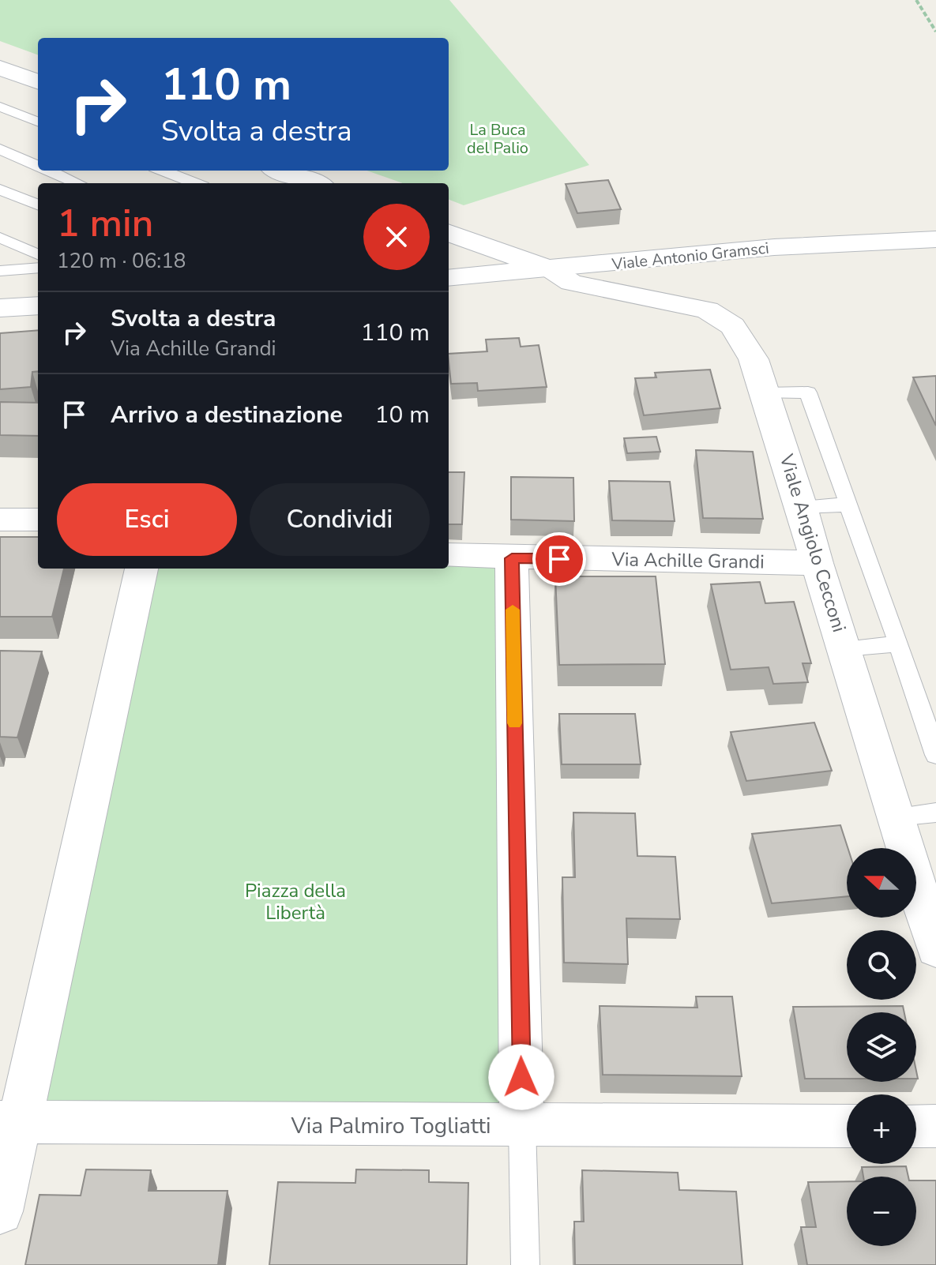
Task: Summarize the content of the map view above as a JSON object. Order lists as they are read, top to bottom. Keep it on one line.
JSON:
{"streets":{"street":["Viale Antonio Gramsci","Viale Angiolo Cecconi","Via Achille Grandi","Via Palmiro Togliatti"]},"crossings":[["Viale Antonio Gramsci","Viale Angiolo Cecconi"],["Viale Angiolo Cecconi","Via Achille Grandi"]],"parks":["La Buca del Palio","Piazza della Libertà"],"north":"left","page":{"turn":["110 m","Svolta a destra"],"heading":["1 min","120 m · 06:18"],"list":[{"name":"Svolta a destra","note":"Via Achille Grandi","value":"110 m"},{"name":"Arrivo a destinazione","value":"10 m"}],"buttons":["Esci","Condividi"],"map_buttons":["+","−"]}}
